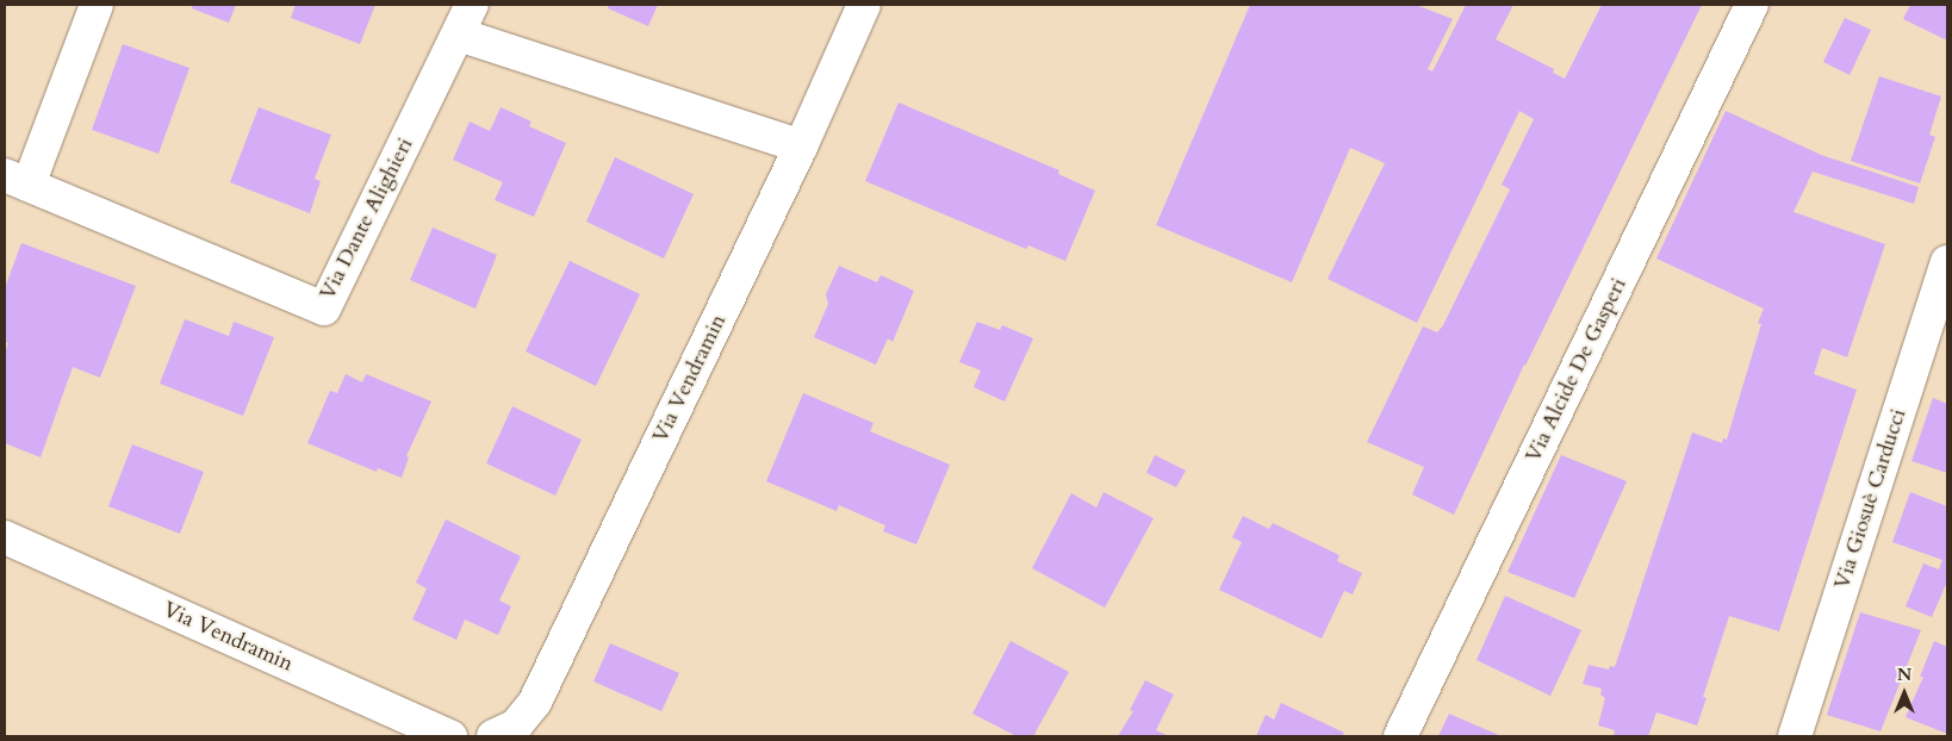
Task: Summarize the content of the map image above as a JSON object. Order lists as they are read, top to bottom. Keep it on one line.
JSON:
{"streets":{"street":["Via Dante Alighieri","Via Alcide De Gasperi","Via Vendramin","Via Giosuè Carducci"]},"north":"top"}
